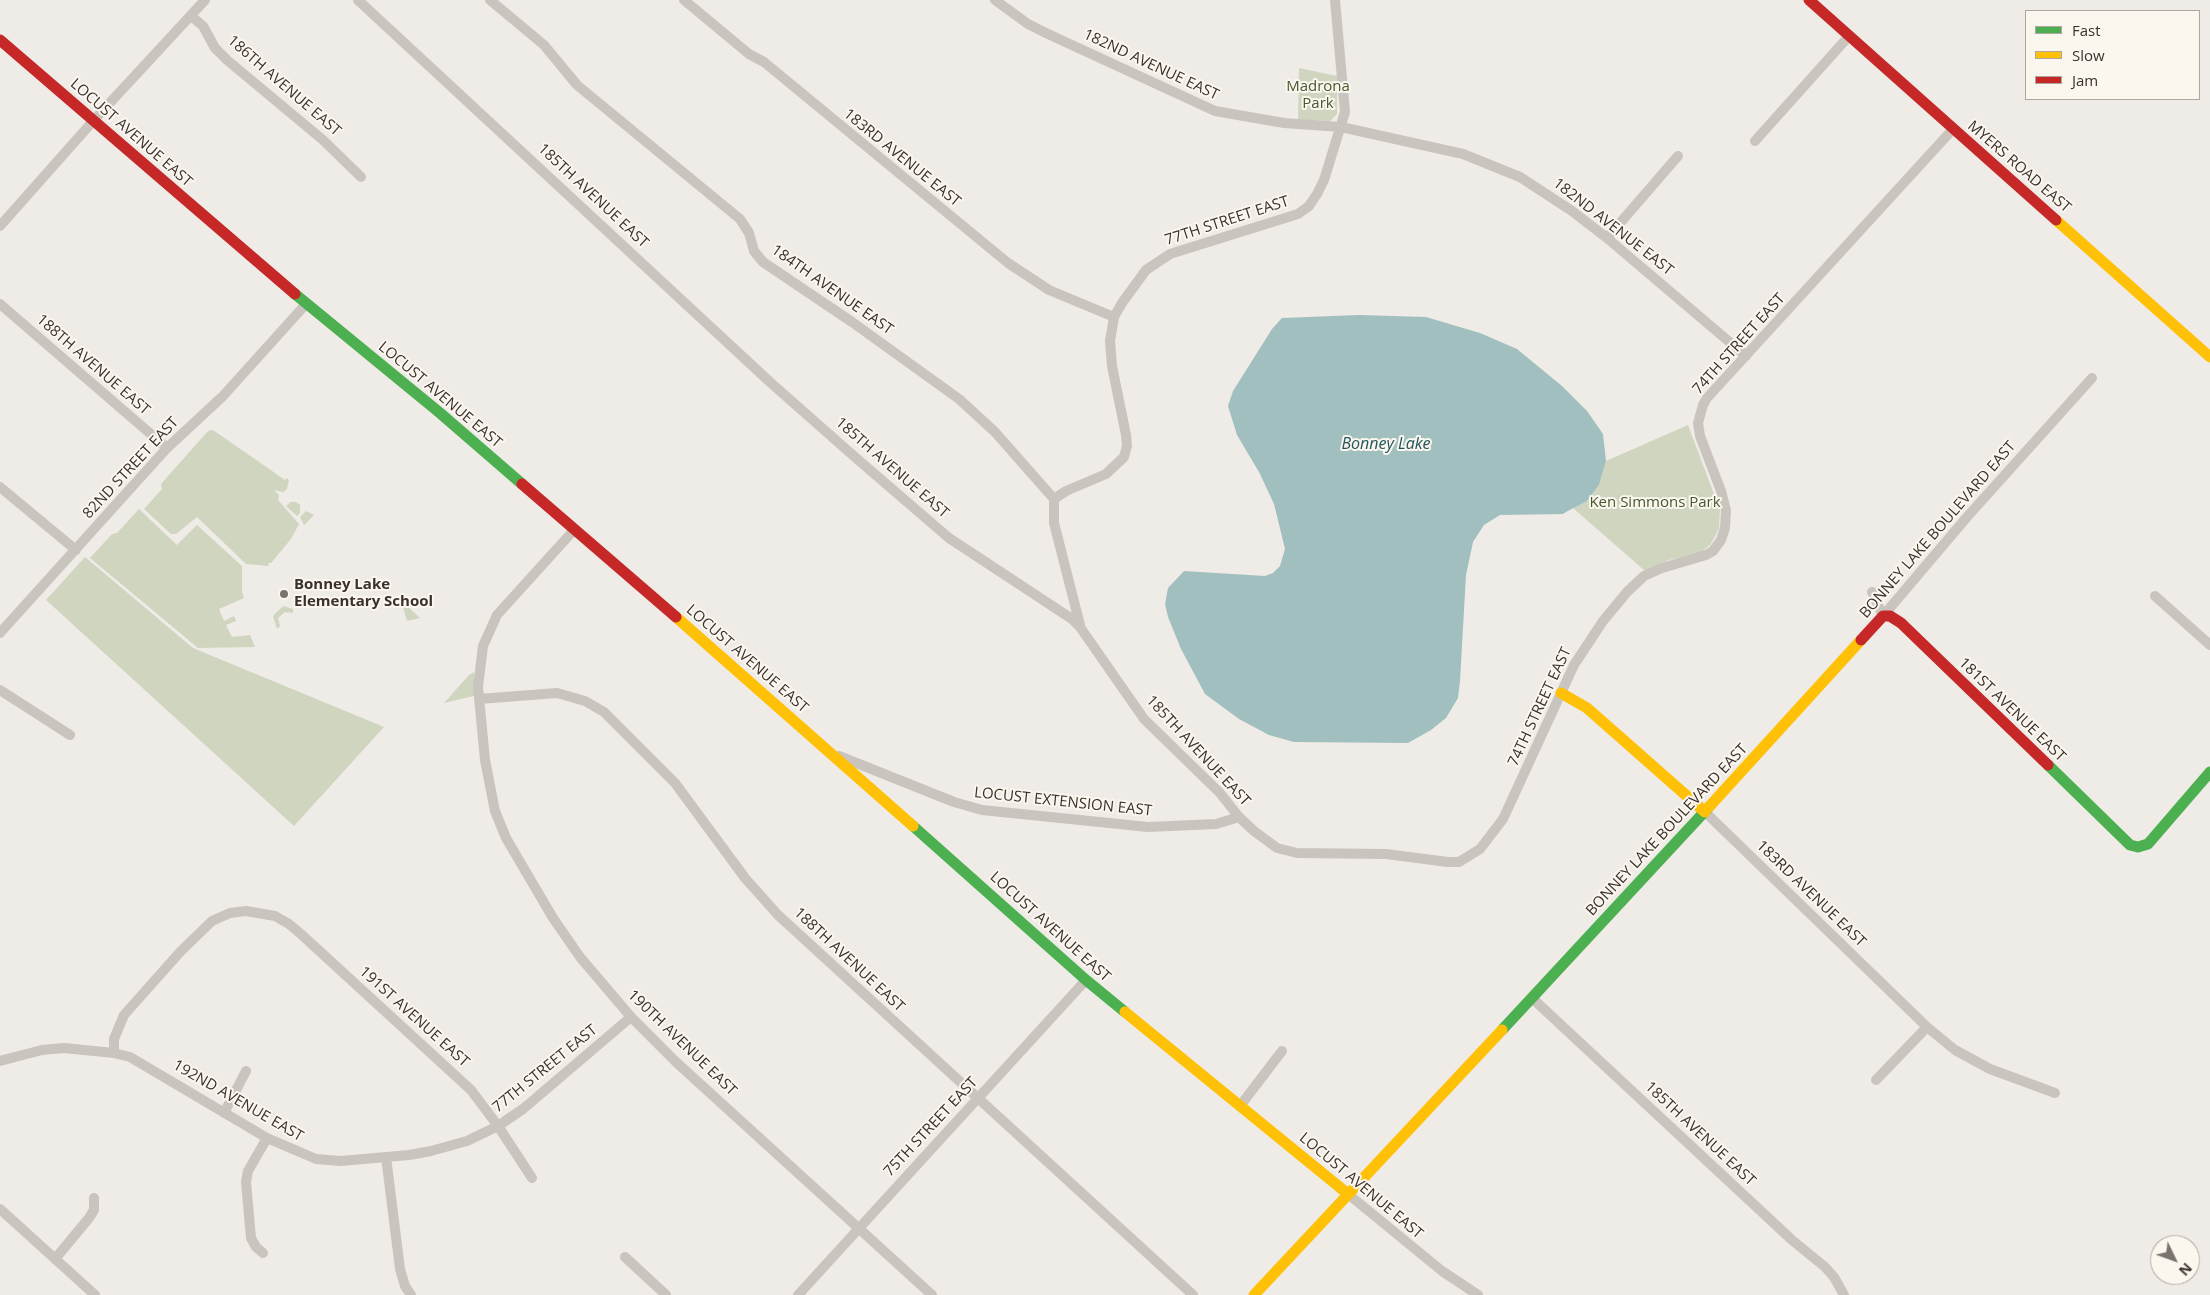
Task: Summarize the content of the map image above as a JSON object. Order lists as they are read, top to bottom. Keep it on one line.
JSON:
{"streets":{"street":["182ND AVENUE EAST","186TH AVENUE EAST","LOCUST AVENUE EAST","183RD AVENUE EAST","MYERS ROAD EAST","185TH AVENUE EAST","77TH STREET EAST","184TH AVENUE EAST","74TH STREET EAST","188TH AVENUE EAST","82ND STREET EAST","BONNEY LAKE BOULEVARD EAST","181ST AVENUE EAST","LOCUST EXTENSION EAST","191ST AVENUE EAST","190TH AVENUE EAST","192ND AVENUE EAST","75TH STREET EAST"]},"crossings":[["182ND AVENUE EAST","77TH STREET EAST"],["182ND AVENUE EAST","74TH STREET EAST"],["LOCUST AVENUE EAST","82ND STREET EAST"],["LOCUST AVENUE EAST","BONNEY LAKE BOULEVARD EAST"],["LOCUST AVENUE EAST","LOCUST EXTENSION EAST"],["LOCUST AVENUE EAST","190TH AVENUE EAST"],["LOCUST AVENUE EAST","75TH STREET EAST"],["183RD AVENUE EAST","77TH STREET EAST"],["183RD AVENUE EAST","74TH STREET EAST"],["183RD AVENUE EAST","BONNEY LAKE BOULEVARD EAST"],["MYERS ROAD EAST","74TH STREET EAST"],["185TH AVENUE EAST","74TH STREET EAST"],["185TH AVENUE EAST","BONNEY LAKE BOULEVARD EAST"],["185TH AVENUE EAST","LOCUST EXTENSION EAST"],["77TH STREET EAST","184TH AVENUE EAST"],["77TH STREET EAST","191ST AVENUE EAST"],["77TH STREET EAST","190TH AVENUE EAST"],["77TH STREET EAST","192ND AVENUE EAST"],["188TH AVENUE EAST","82ND STREET EAST"],["188TH AVENUE EAST","190TH AVENUE EAST"],["188TH AVENUE EAST","75TH STREET EAST"],["BONNEY LAKE BOULEVARD EAST","181ST AVENUE EAST"],["191ST AVENUE EAST","192ND AVENUE EAST"],["190TH AVENUE EAST","75TH STREET EAST"]],"water":["Bonney Lake"],"parks":["Madrona Park","Ken Simmons Park"],"places":["Bonney Lake Elementary School"],"legend":["Fast","Slow","Jam"],"north":"bottom right"}
